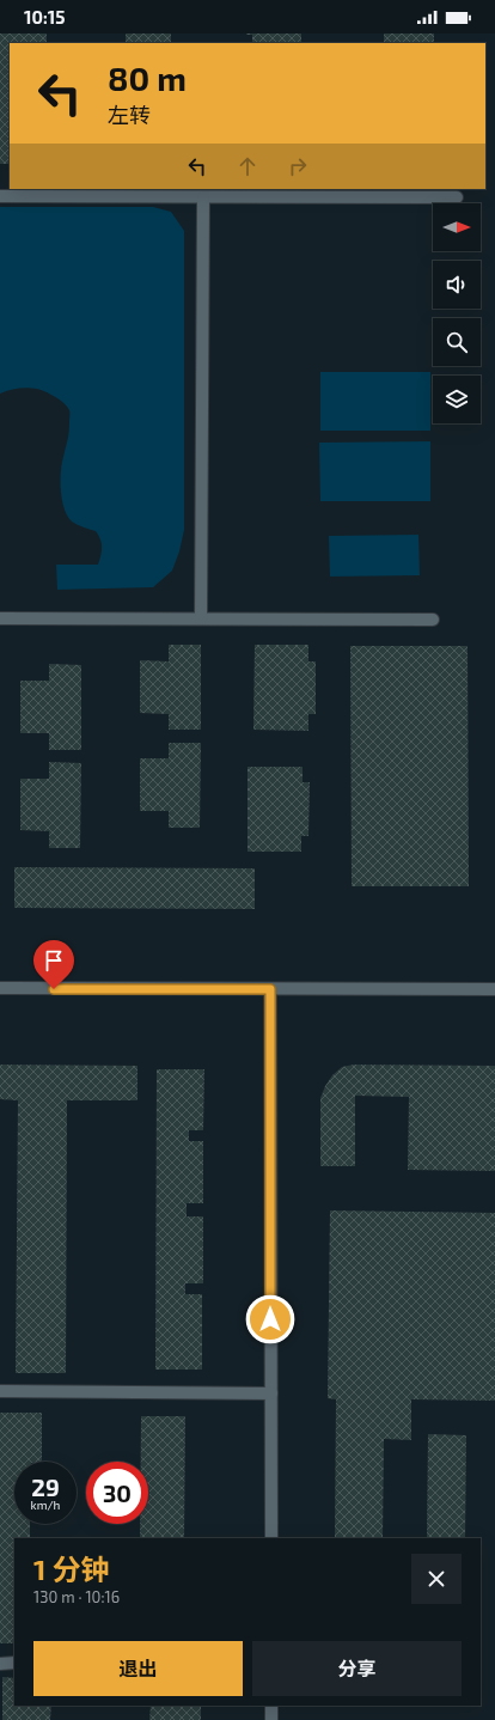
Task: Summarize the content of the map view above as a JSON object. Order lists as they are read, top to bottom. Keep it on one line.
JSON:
{"north":"right","page":{"status":"10:15","turn":["80 m","左转"],"speed":"29 km/h","limit":"30","heading":["1 分钟","130 m · 10:16"],"buttons":["退出","分享"]}}
